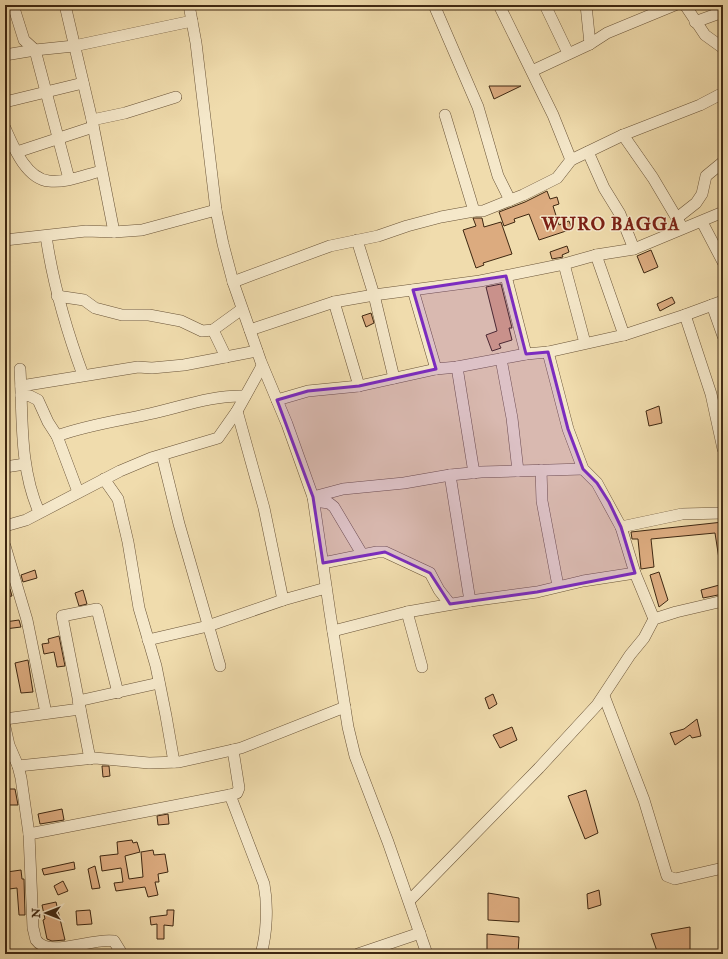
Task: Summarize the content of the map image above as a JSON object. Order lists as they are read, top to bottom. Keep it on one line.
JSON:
{"districts":["WURO BAGGA"],"north":"left"}
